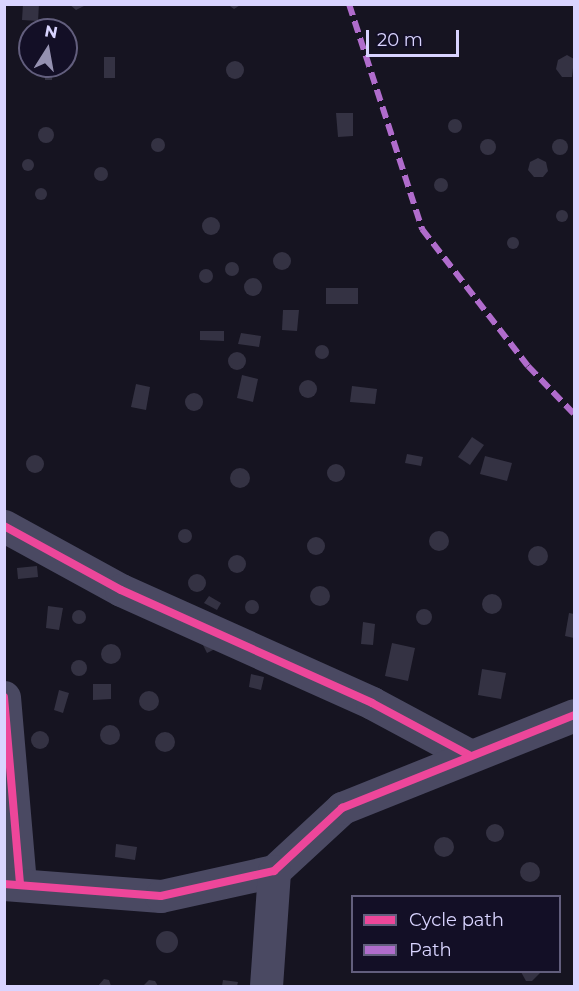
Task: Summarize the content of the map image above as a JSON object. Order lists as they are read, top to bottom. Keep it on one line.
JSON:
{"legend":["Cycle path","Path"],"scale_bar":"20 m","north":"top"}
